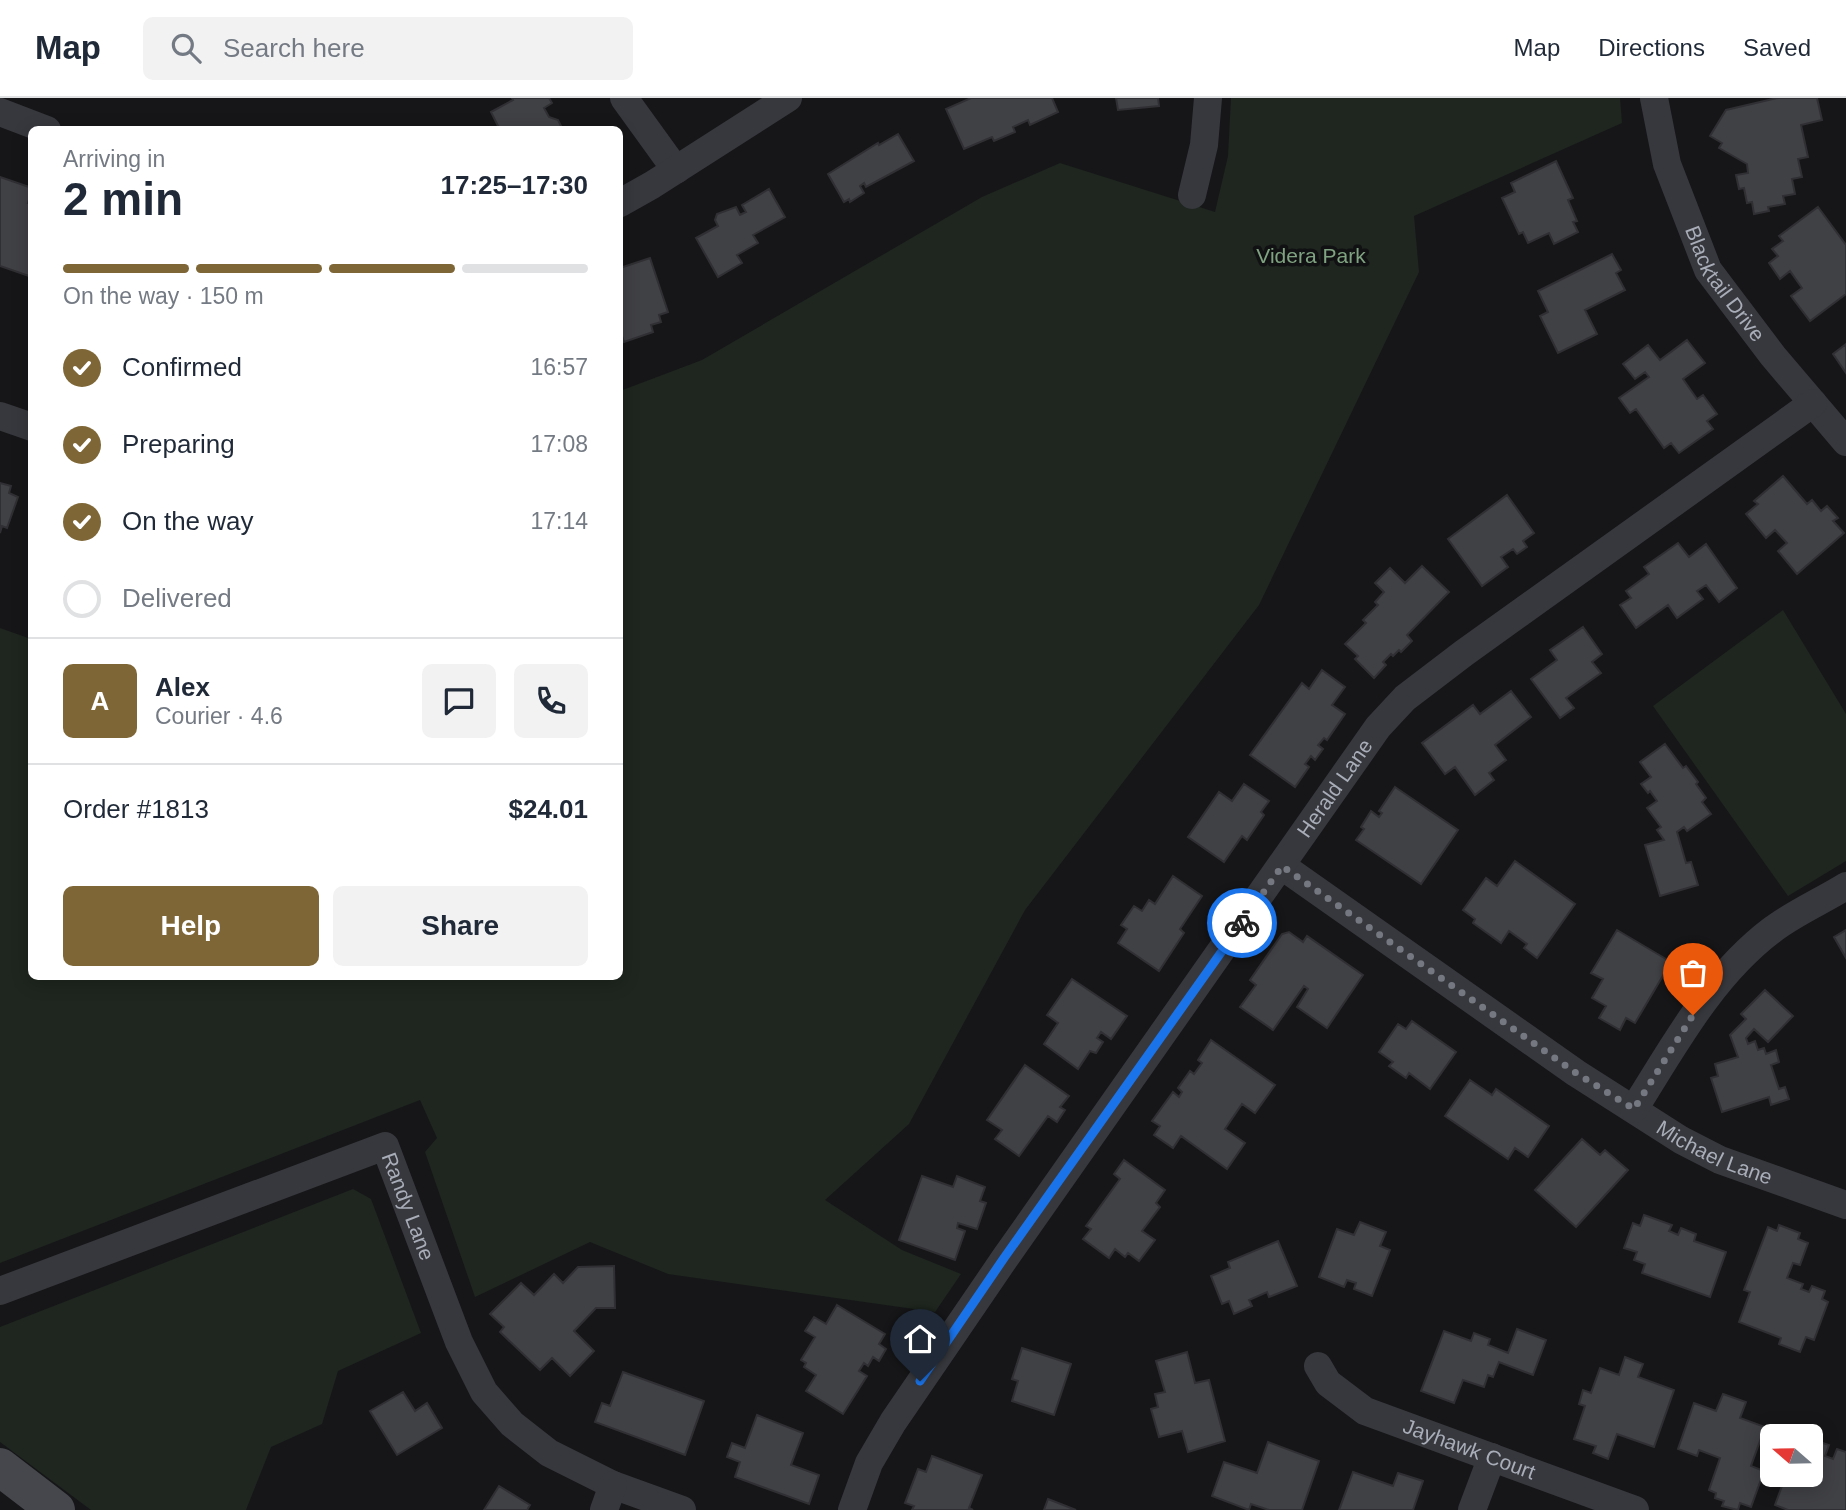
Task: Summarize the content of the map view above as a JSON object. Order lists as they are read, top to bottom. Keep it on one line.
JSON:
{"streets":{"street":["Blacktail Drive","Herald Lane","Michael Lane","Randy Lane","Jayhawk Court"]},"crossings":[["Blacktail Drive","Herald Lane"],["Herald Lane","Michael Lane"]],"parks":["Videra Park"],"north":"left","page":{"header":"Map","search":"Search here","nav":["Map","Directions","Saved"],"heading":["2 min","Arriving in","17:25–17:30"],"panel":["Alex","Courier · 4.6","Order #1813","$24.01"],"bar":"On the way · 150 m","list":[["Confirmed","16:57"],["Preparing","17:08"],["On the way","17:14"],"Delivered"],"round":"A","buttons":["Help","Share"]}}
